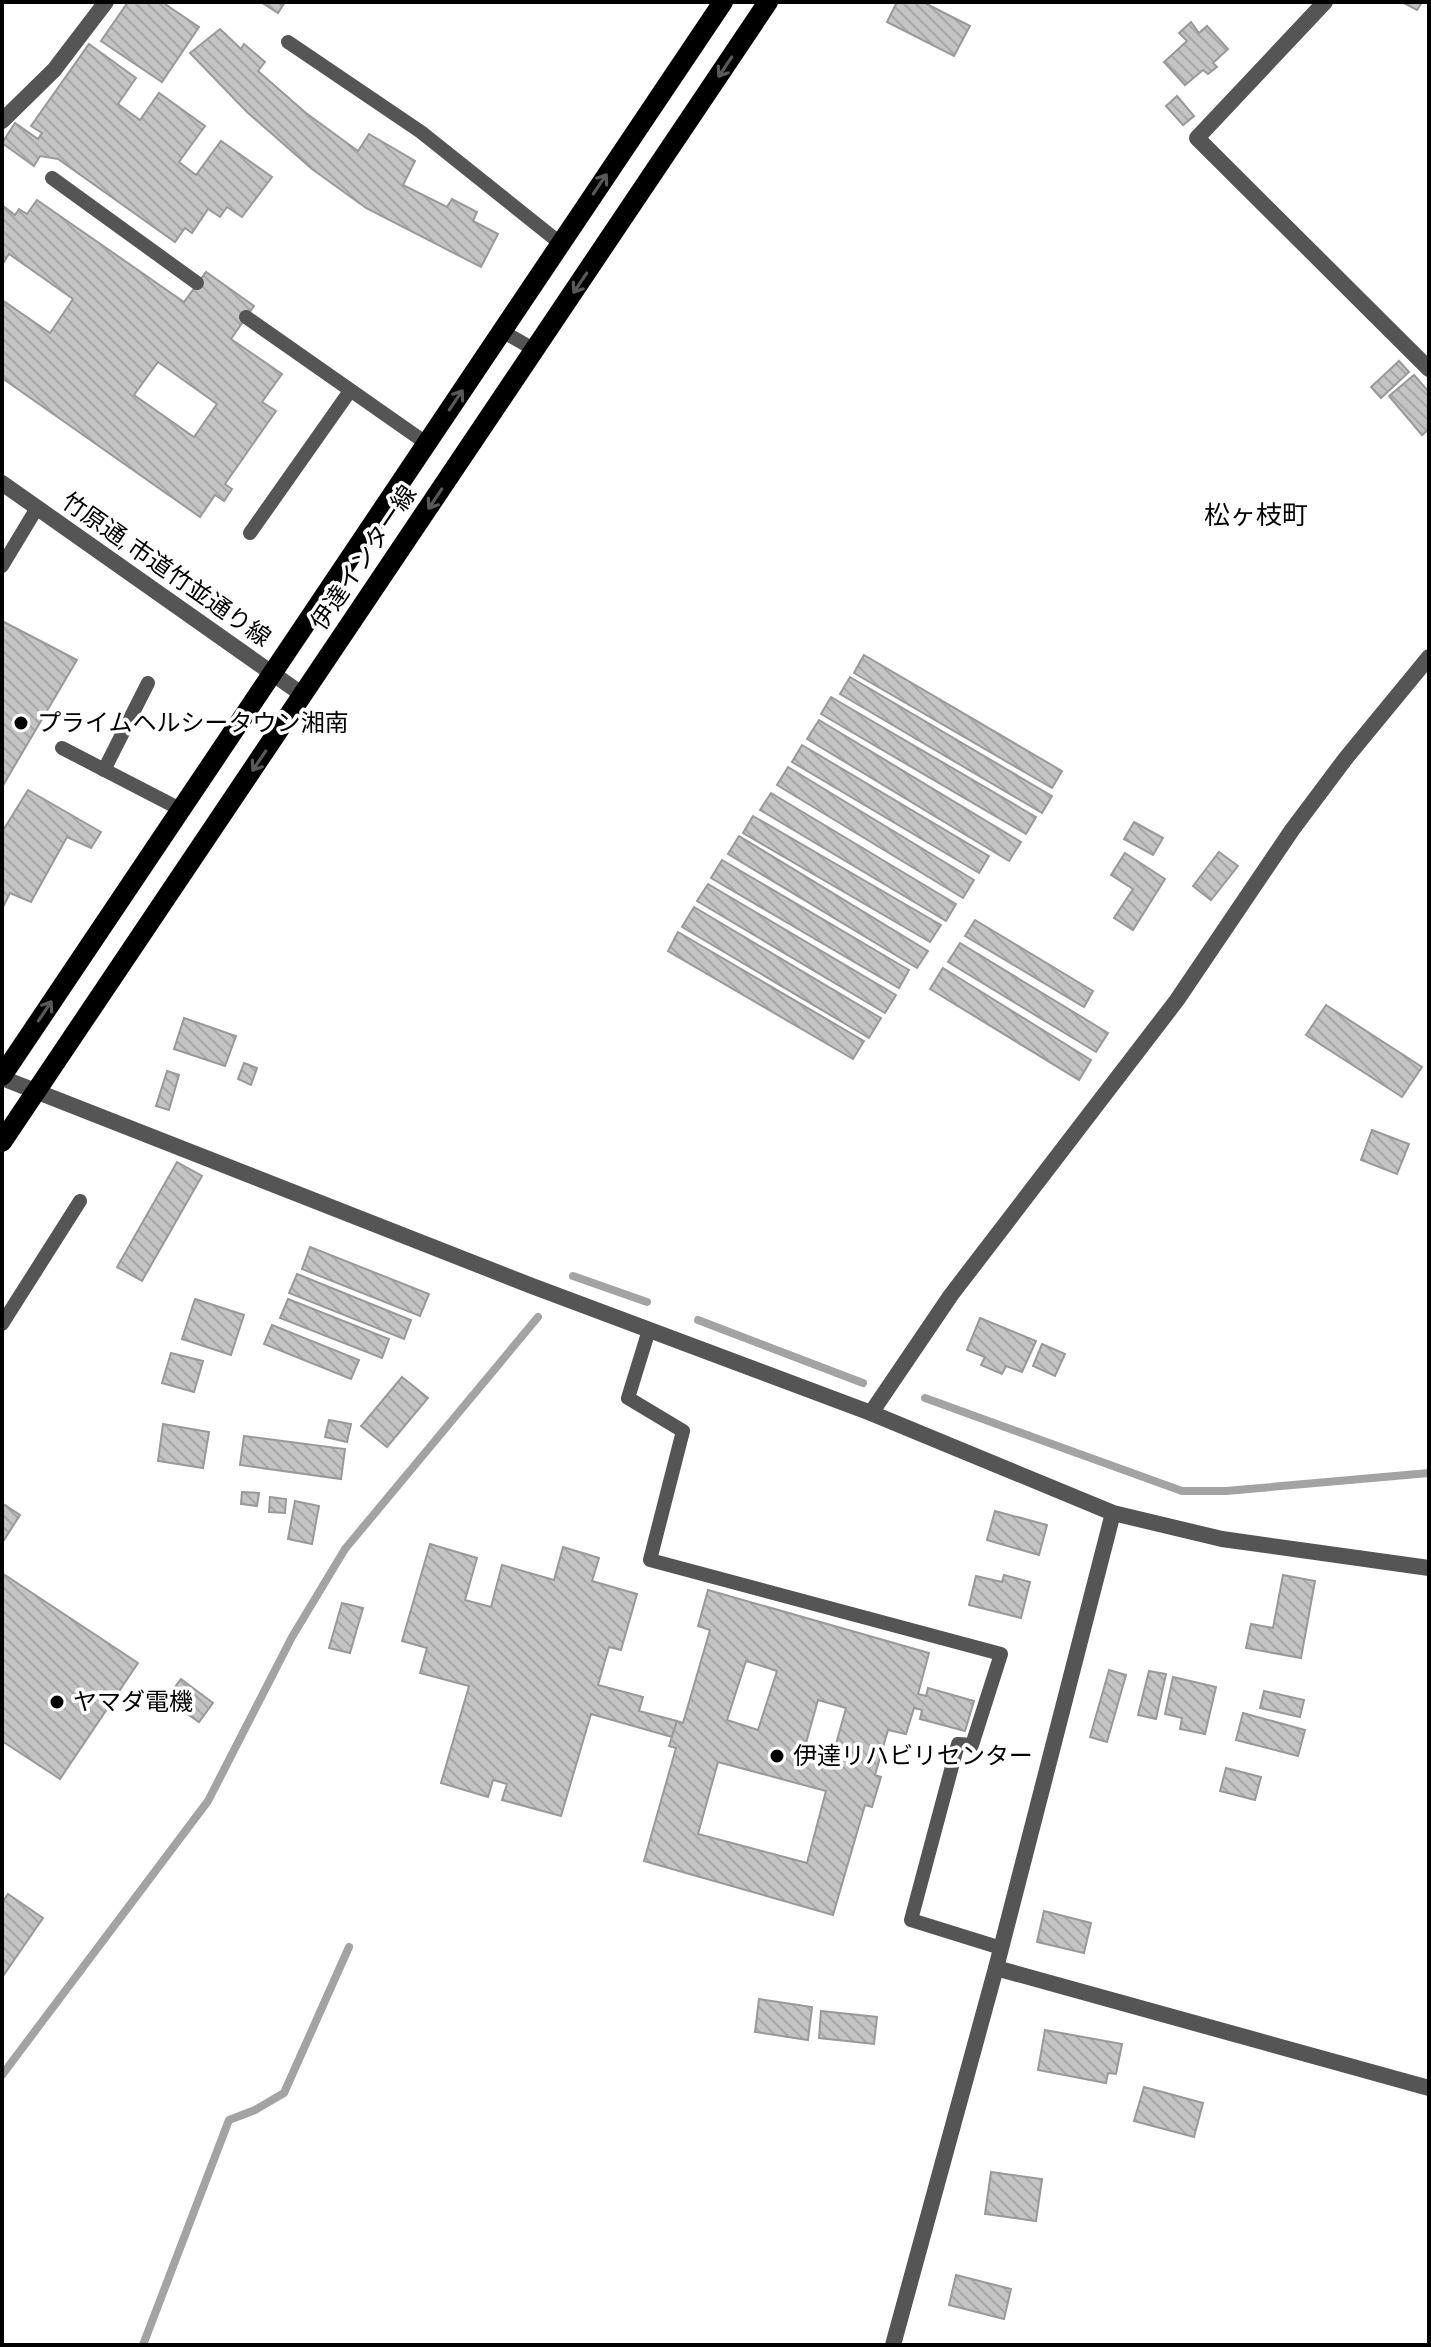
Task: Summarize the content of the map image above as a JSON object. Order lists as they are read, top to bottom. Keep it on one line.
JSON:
{"streets":{"main road":["伊達インター線"],"street":["竹原通, 市道竹並通り線"]},"crossings":[["伊達インター線","竹原通, 市道竹並通り線"]],"districts":["松ヶ枝町"],"places":["プライムヘルシータウン湘南","ヤマダ電機","伊達リハビリセンター"]}
